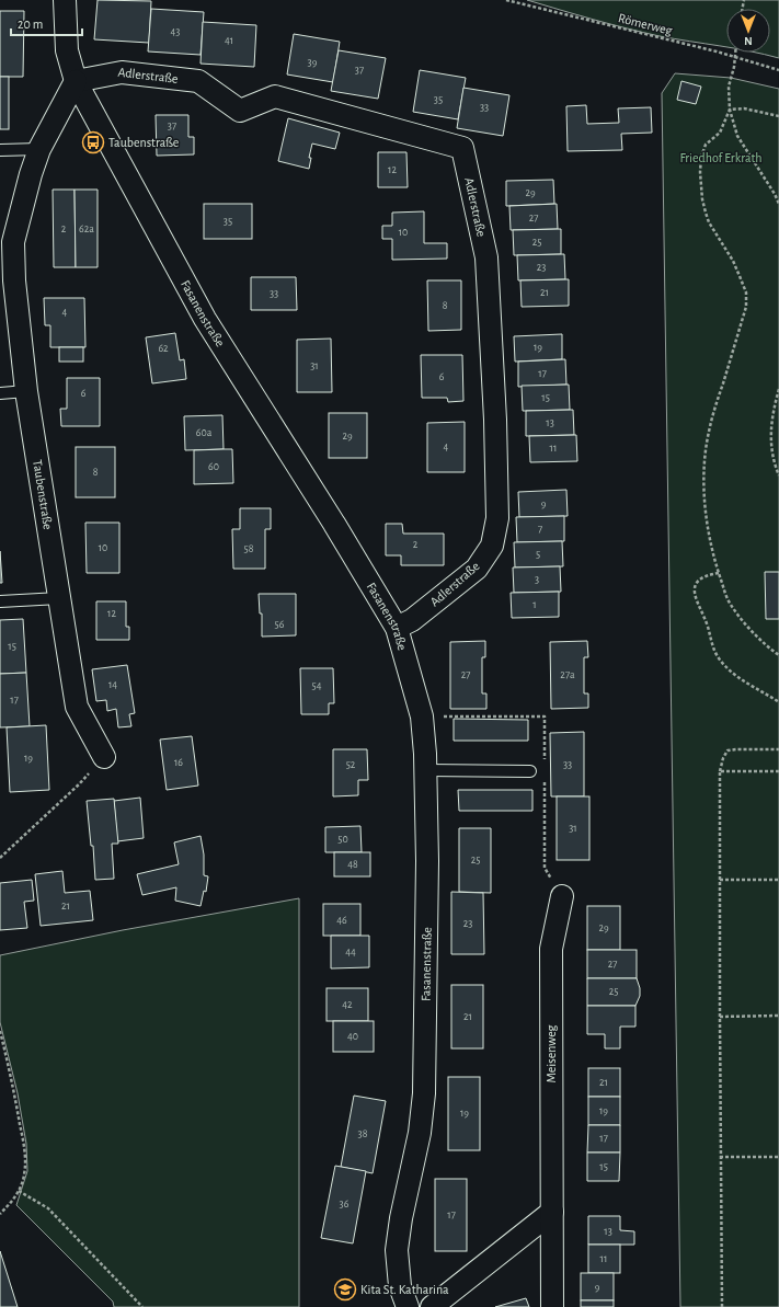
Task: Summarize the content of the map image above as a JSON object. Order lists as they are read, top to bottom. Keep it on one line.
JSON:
{"streets":{"street":["Adlerstraße","Fasanenstraße","Taubenstraße","Meisenweg"],"path":["Römerweg"]},"crossings":[["Adlerstraße","Fasanenstraße"],["Adlerstraße","Taubenstraße"],["Fasanenstraße","Taubenstraße"]],"parks":["Friedhof Erkrath"],"places":{"bus stop":["Taubenstraße"],"school or university":["Kita St. Katharina"]},"house_numbers":["43","41","39","37","35","33","37","12","29","27","35","2","62a","10","25","23","21","33","8","4","19","62","31","17","6","6","15","13","60a","29","4","11","60","8","9","7","2","10","58","5","3","1","12","56","15","27","27a","14","54","17","19","16","52","33","31","50","25","48","21","46","23","29","44","27","25","42","21","40","21","19","19","38","17","15","36","17","13","11","9"],"scale_bar":"20 m","north":"bottom"}
